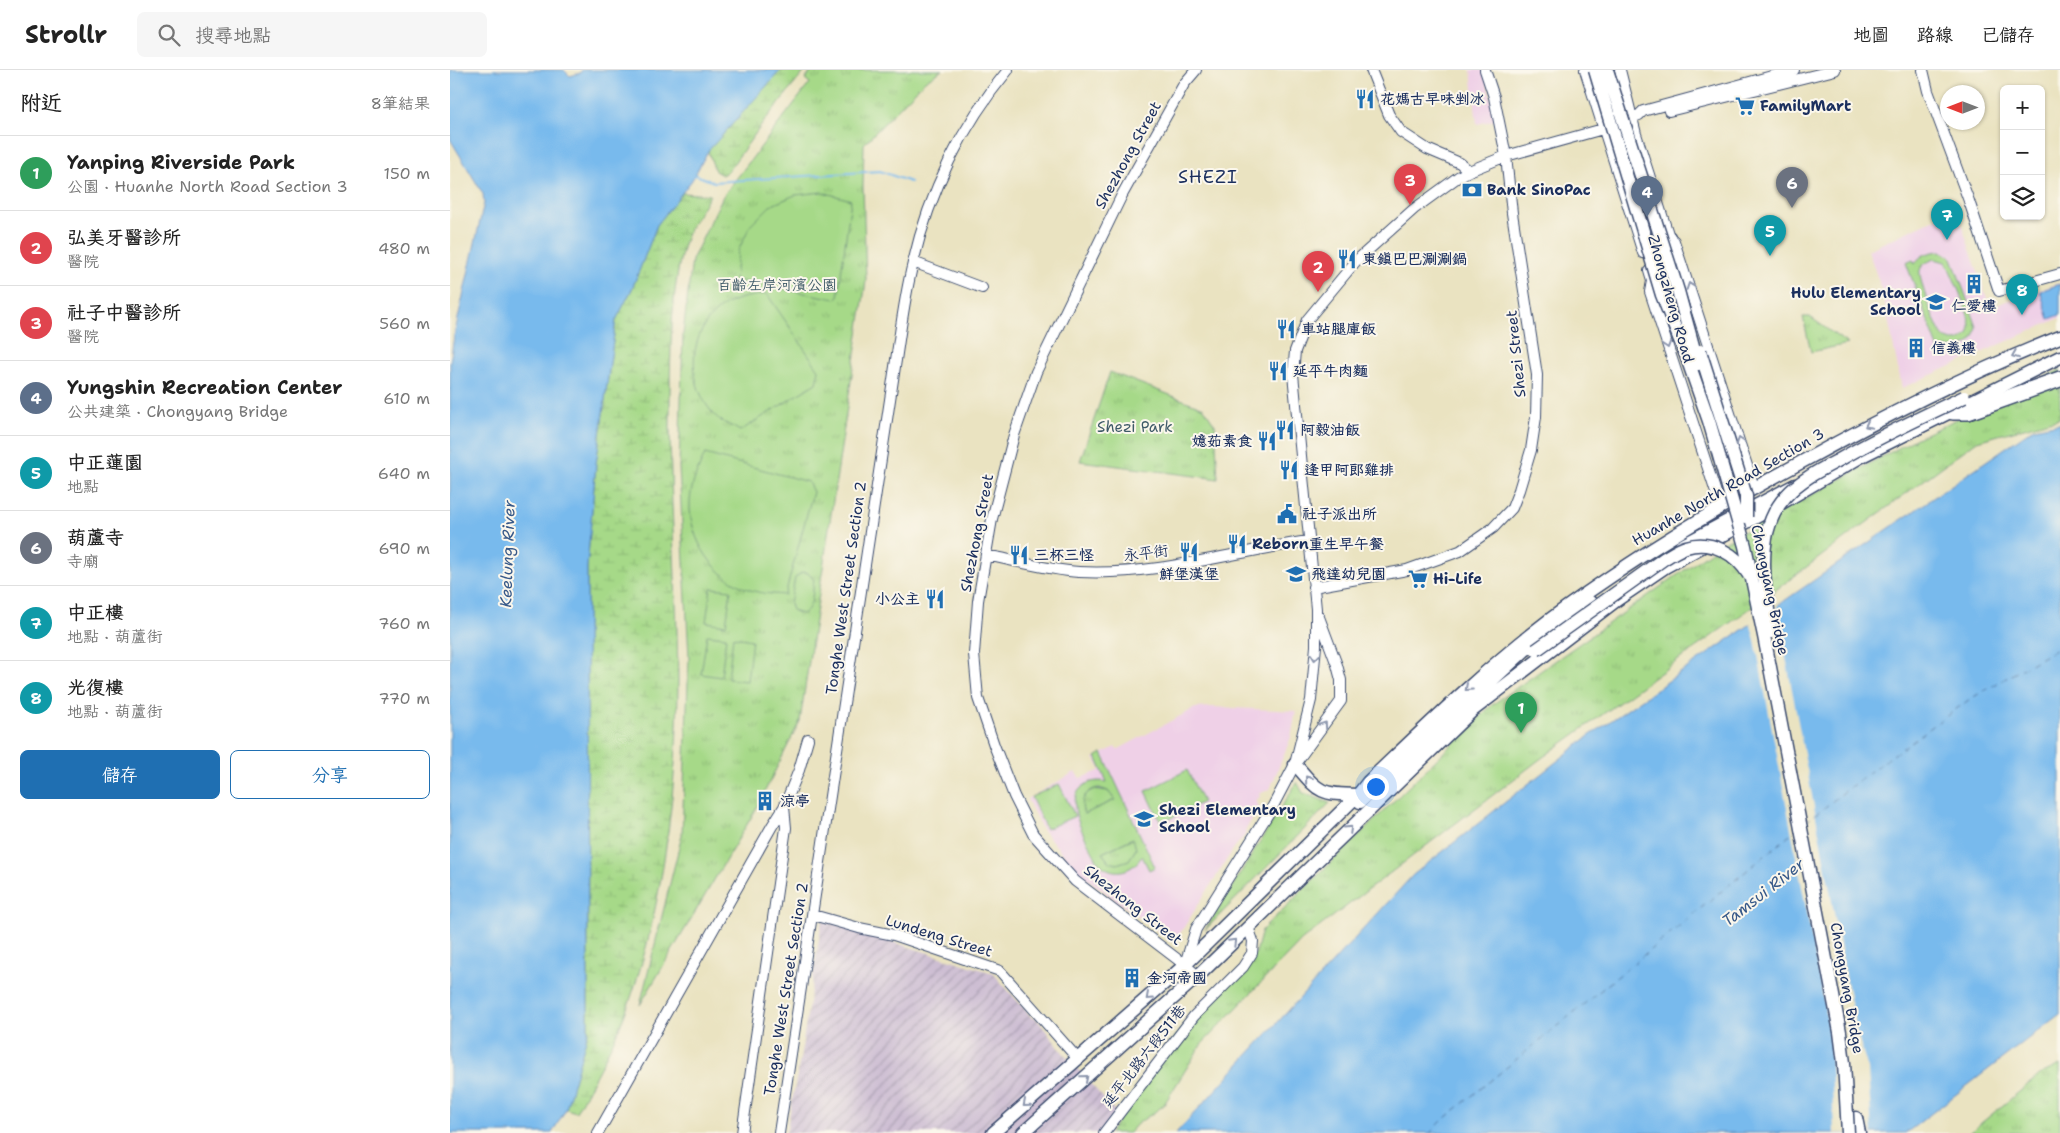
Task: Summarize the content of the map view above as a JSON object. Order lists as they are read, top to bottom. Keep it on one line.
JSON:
{"streets":{"main road":["Huanhe North Road Section 3","Chongyang Bridge"],"street":["Shezhong Street","Zhongzheng Road","Shezi Street","永平街","Tonghe West Street Section 2","Lundeng Street","延平北路六段511巷"]},"crossings":[["Shezhong Street","Huanhe North Road Section 3"],["Shezhong Street","永平街"],["Zhongzheng Road","Huanhe North Road Section 3"],["Zhongzheng Road","Chongyang Bridge"],["Huanhe North Road Section 3","Lundeng Street"],["Tonghe West Street Section 2","Lundeng Street"]],"districts":["SHEZI"],"water":["Keelung River","Tamsui River"],"parks":["百齡左岸河濱公園","Shezi Park"],"places":{"restaurant":["花媽古早味剉冰","東鎮巴巴涮涮鍋","車站腿庫飯","延平牛肉麵","阿毅油飯","嬑茹素食","逢甲阿郎雞排","Reborn重生早午餐","鮮堡漢堡","三杯三怪","小公主"],"supermarket":["FamilyMart","Hi-Life"],"bank":["Bank SinoPac"],"building":["仁愛樓","信義樓","涼亭","金河帝國"],"school or university":["Hulu Elementary School","飛達幼兒園","Shezi Elementary School"],"public building":["社子派出所"]},"north":"left","page":{"header":"Strollr","search":"搜尋地點","nav":["地圖","路線","已儲存"],"heading":["附近","8筆結果"],"map_buttons":["+","−"],"list":[{"mark":"1","name":"Yanping Riverside Park","note":"公園 · Huanhe North Road Section 3","value":"150 m"},{"mark":"2","name":"弘美牙醫診所","note":"醫院","value":"480 m"},{"mark":"3","name":"社子中醫診所","note":"醫院","value":"560 m"},{"mark":"4","name":"Yungshin Recreation Center","note":"公共建築 · Chongyang Bridge","value":"610 m"},{"mark":"5","name":"中正蓮園","note":"地點","value":"640 m"},{"mark":"6","name":"葫蘆寺","note":"寺廟","value":"690 m"},{"mark":"7","name":"中正樓","note":"地點 · 葫蘆街","value":"760 m"},{"mark":"8","name":"光復樓","note":"地點 · 葫蘆街","value":"770 m"}],"pins":["3","6","4","7","5","2","8","1"],"buttons":["儲存","分享"]}}
